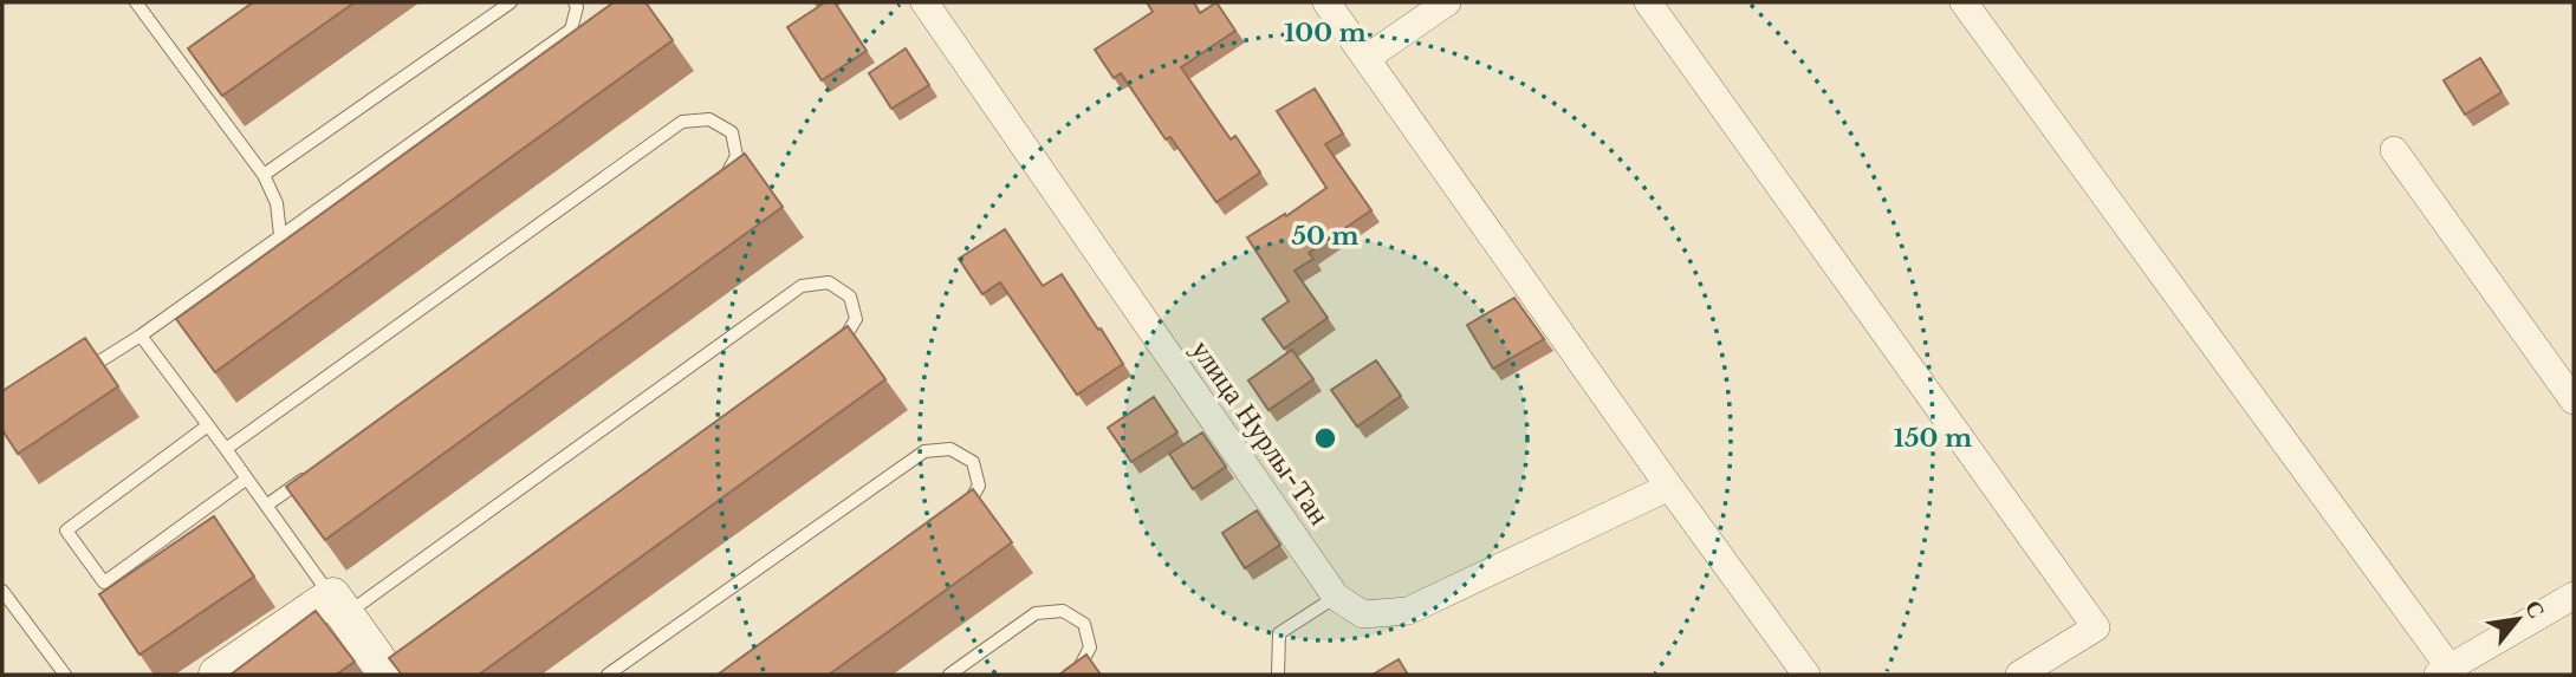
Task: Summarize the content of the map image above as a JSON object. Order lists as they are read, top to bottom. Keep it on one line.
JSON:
{"streets":{"street":["улица Нурлы-Тан"]},"north":"top right","rings":["100 m","50 m","150 m"]}
